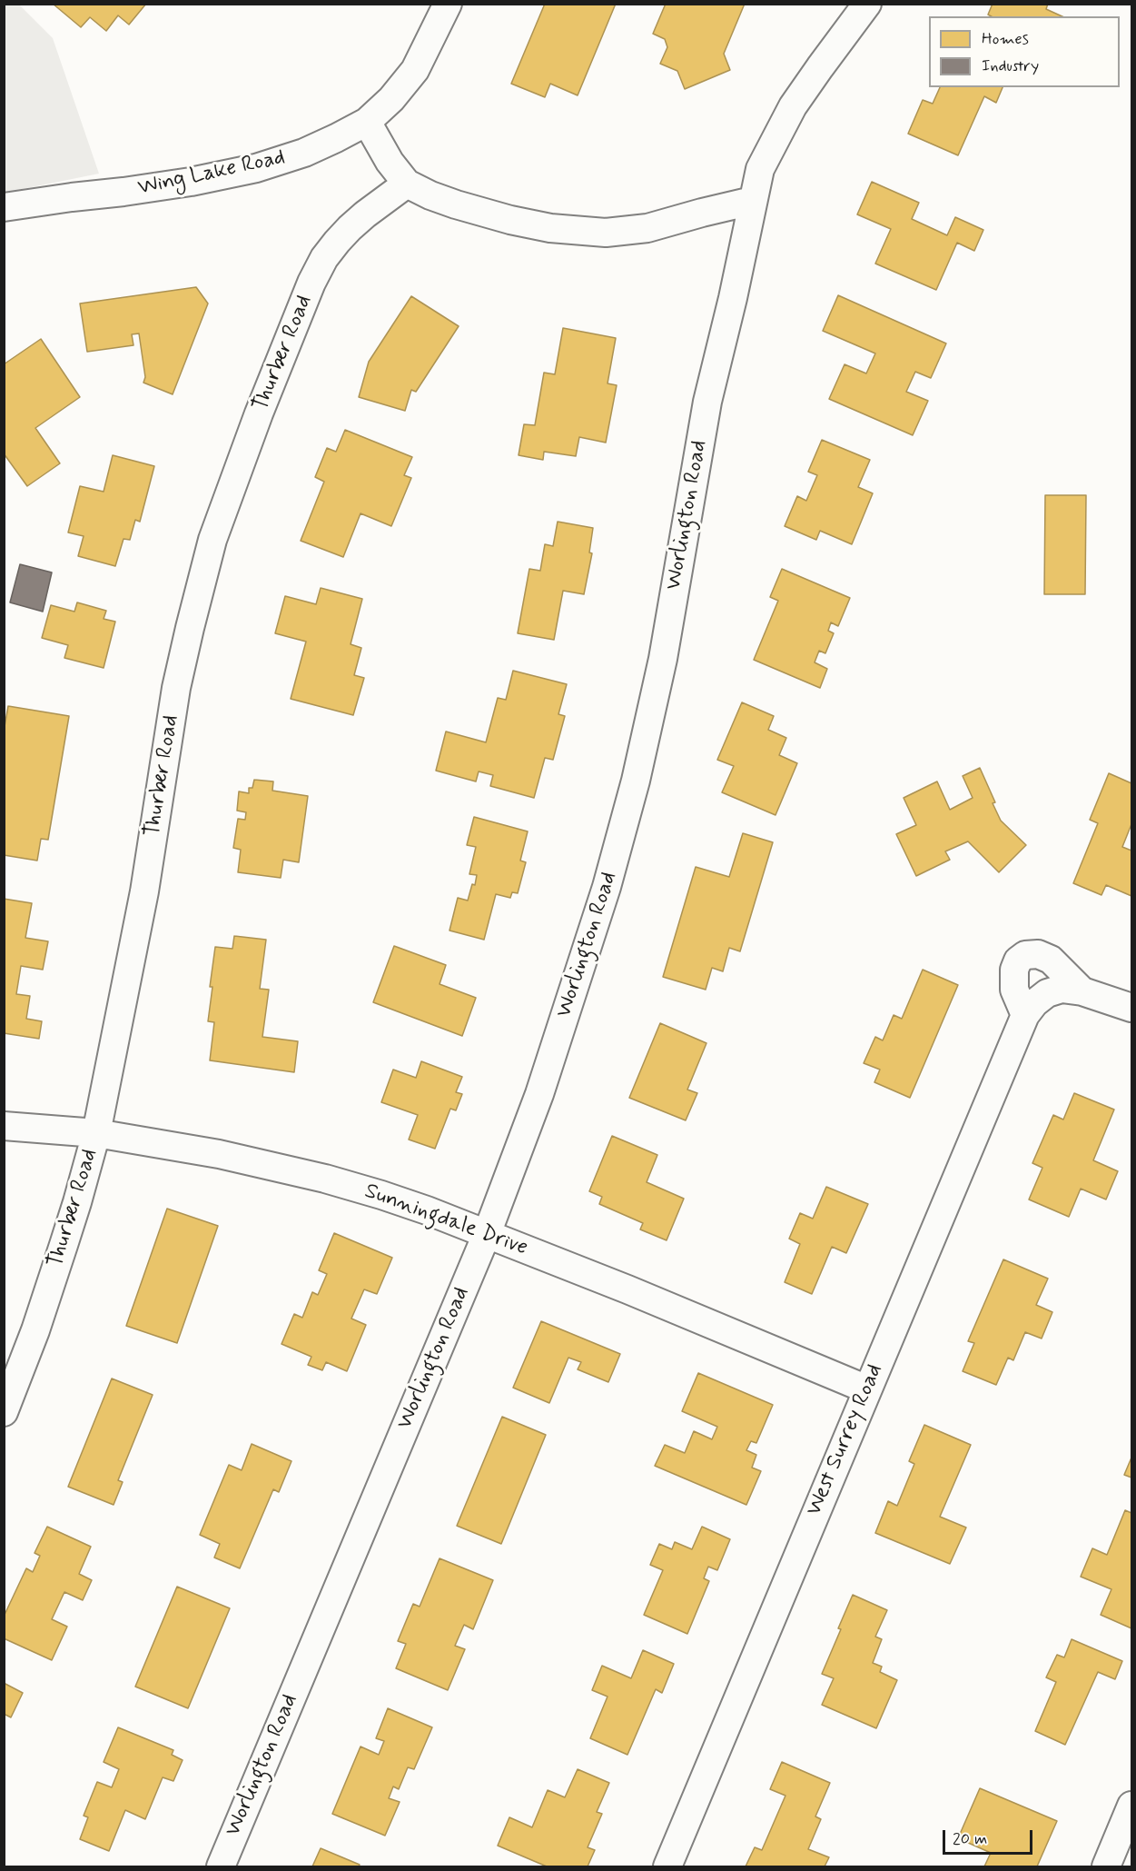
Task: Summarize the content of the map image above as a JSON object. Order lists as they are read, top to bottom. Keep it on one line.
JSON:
{"streets":{"street":["Wing Lake Road","Thurber Road","Worlington Road","Sunningdale Drive","West Surrey Road"]},"crossings":[["Thurber Road","Sunningdale Drive"],["Worlington Road","Sunningdale Drive"],["Sunningdale Drive","West Surrey Road"]],"legend":["Homes","Industry"],"scale_bar":"20 m"}
